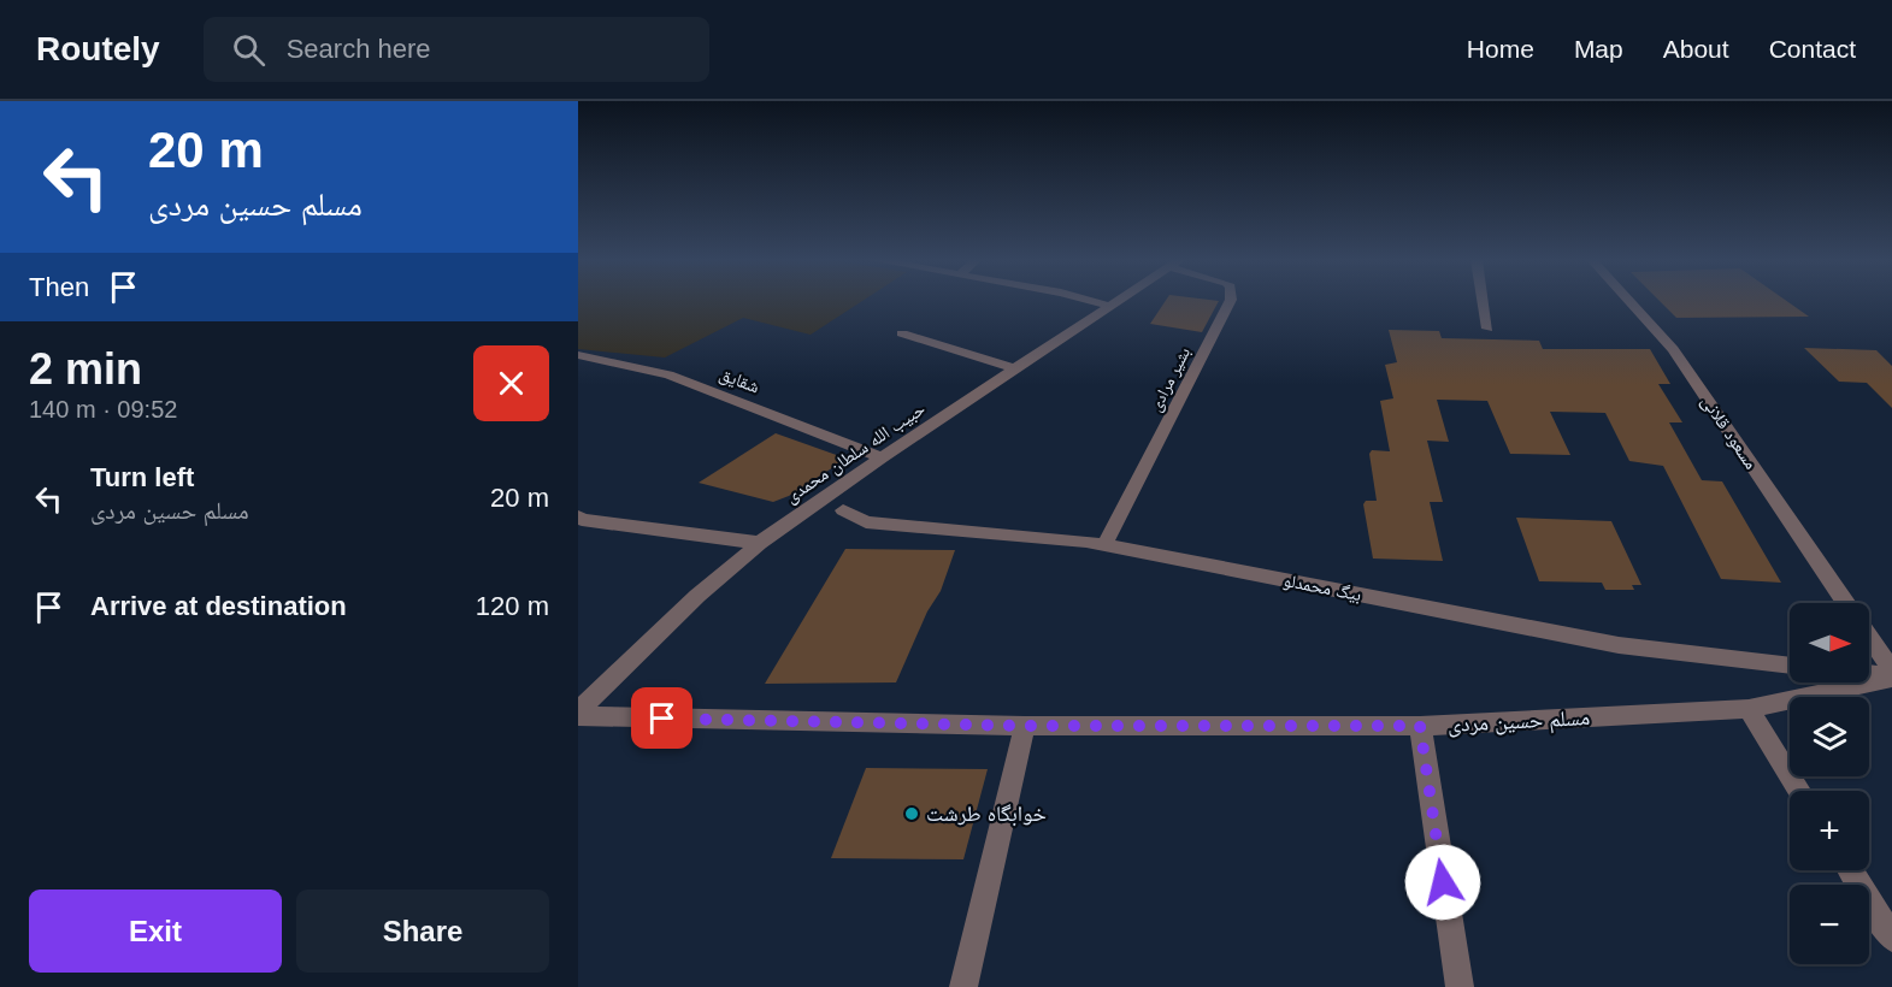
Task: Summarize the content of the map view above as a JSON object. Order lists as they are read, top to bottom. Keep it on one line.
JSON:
{"streets":{"street":["بشیر مرادی","شقایق","مسعود قلانی","حبیب الله سلطان محمدی","بیگ محمدلو","مسلم حسین مردی"]},"crossings":[["بشیر مرادی","بیگ محمدلو"],["شقایق","حبیب الله سلطان محمدی"],["حبیب الله سلطان محمدی","مسلم حسین مردی"]],"places":["خوابگاه طرشت"],"north":"right","page":{"header":"Routely","search":"Search here","nav":["Home","Map","About","Contact"],"turn":["20 m","مسلم حسین مردی"],"then":"Then","heading":["2 min","140 m · 09:52"],"list":[{"name":"Turn left","note":"مسلم حسین مردی","value":"20 m"},{"name":"Arrive at destination","value":"120 m"}],"map_buttons":["+","−"],"buttons":["Exit","Share"]}}
